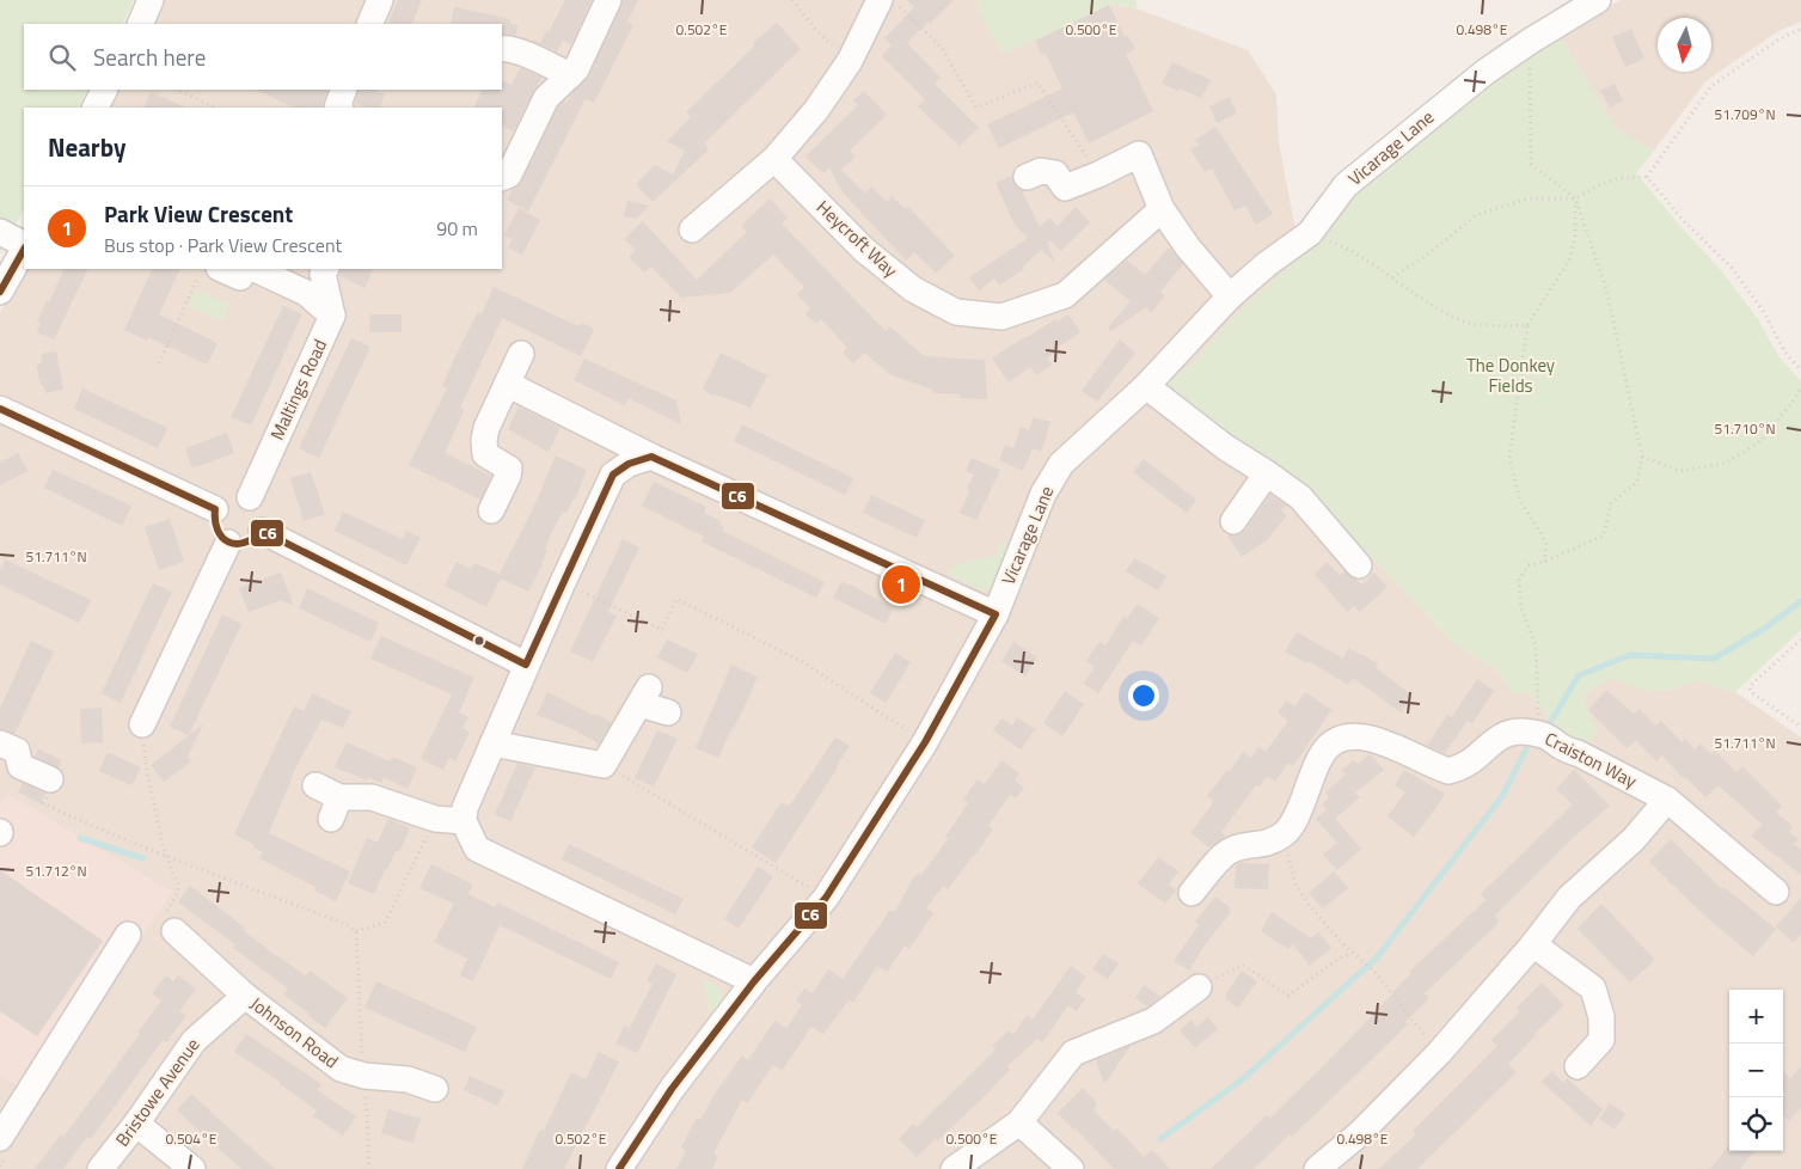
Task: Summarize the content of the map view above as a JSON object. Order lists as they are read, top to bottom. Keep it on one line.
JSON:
{"streets":{"street":["Vicarage Lane","Heycroft Way","Maltings Road","Craiston Way","Johnson Road","Bristowe Avenue"]},"crossings":[["Johnson Road","Bristowe Avenue"]],"parks":["The Donkey Fields"],"lines":["transit line C6"],"north":"bottom","page":{"search":"Search here","heading":"Nearby","list":[{"mark":"1","name":"Park View Crescent","note":"Bus stop · Park View Crescent","value":"90 m"}],"pins":"1","map_buttons":["+","−"]},"coordinates":["0.502°E","0.500°E","0.498°E","51.709°N","51.710°N","51.711°N","51.712°N","0.504°E"]}
